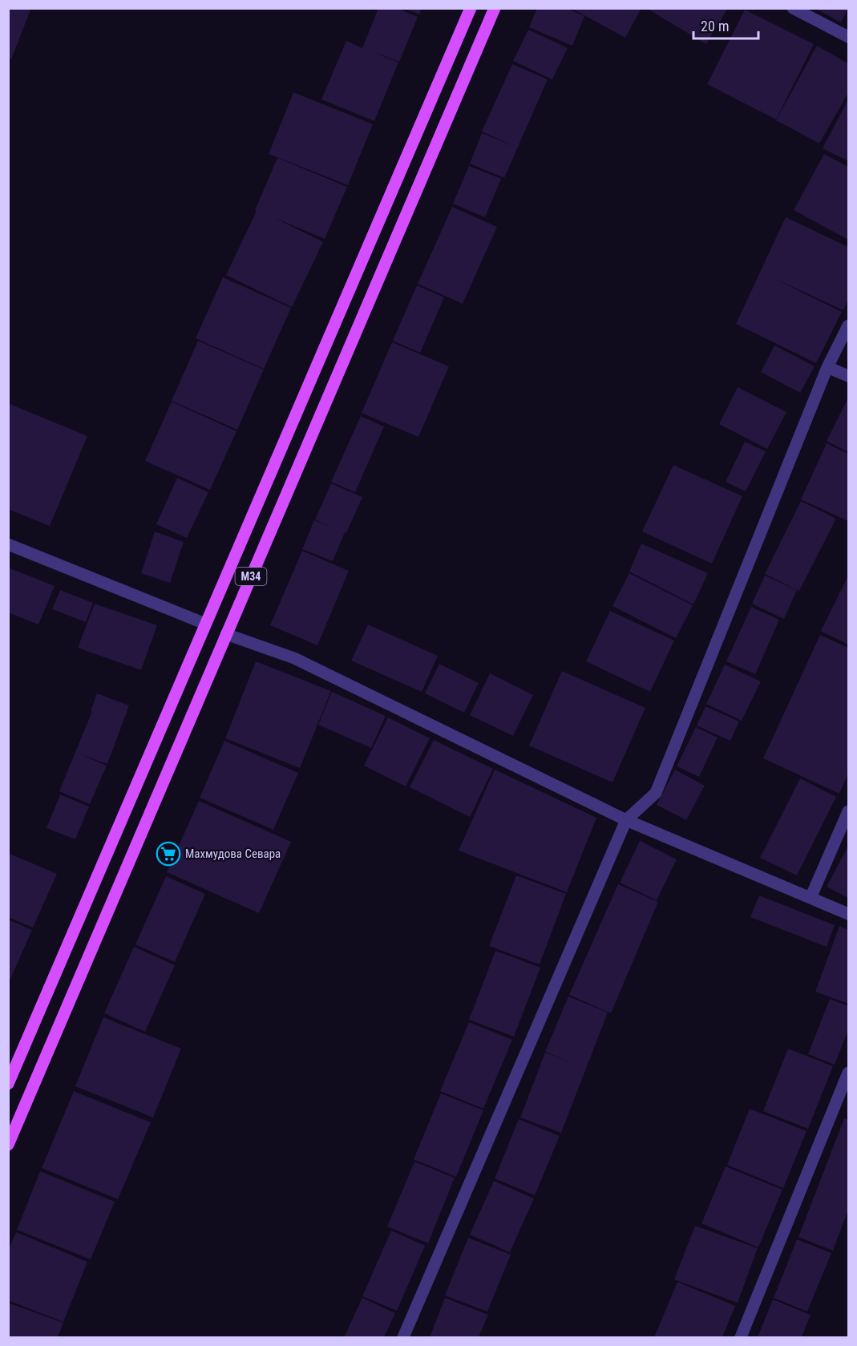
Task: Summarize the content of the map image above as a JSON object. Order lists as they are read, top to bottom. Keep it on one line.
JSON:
{"streets":{"main road":["M34"]},"places":{"supermarket":["Махмудова Севара"]},"scale_bar":"20 m"}
